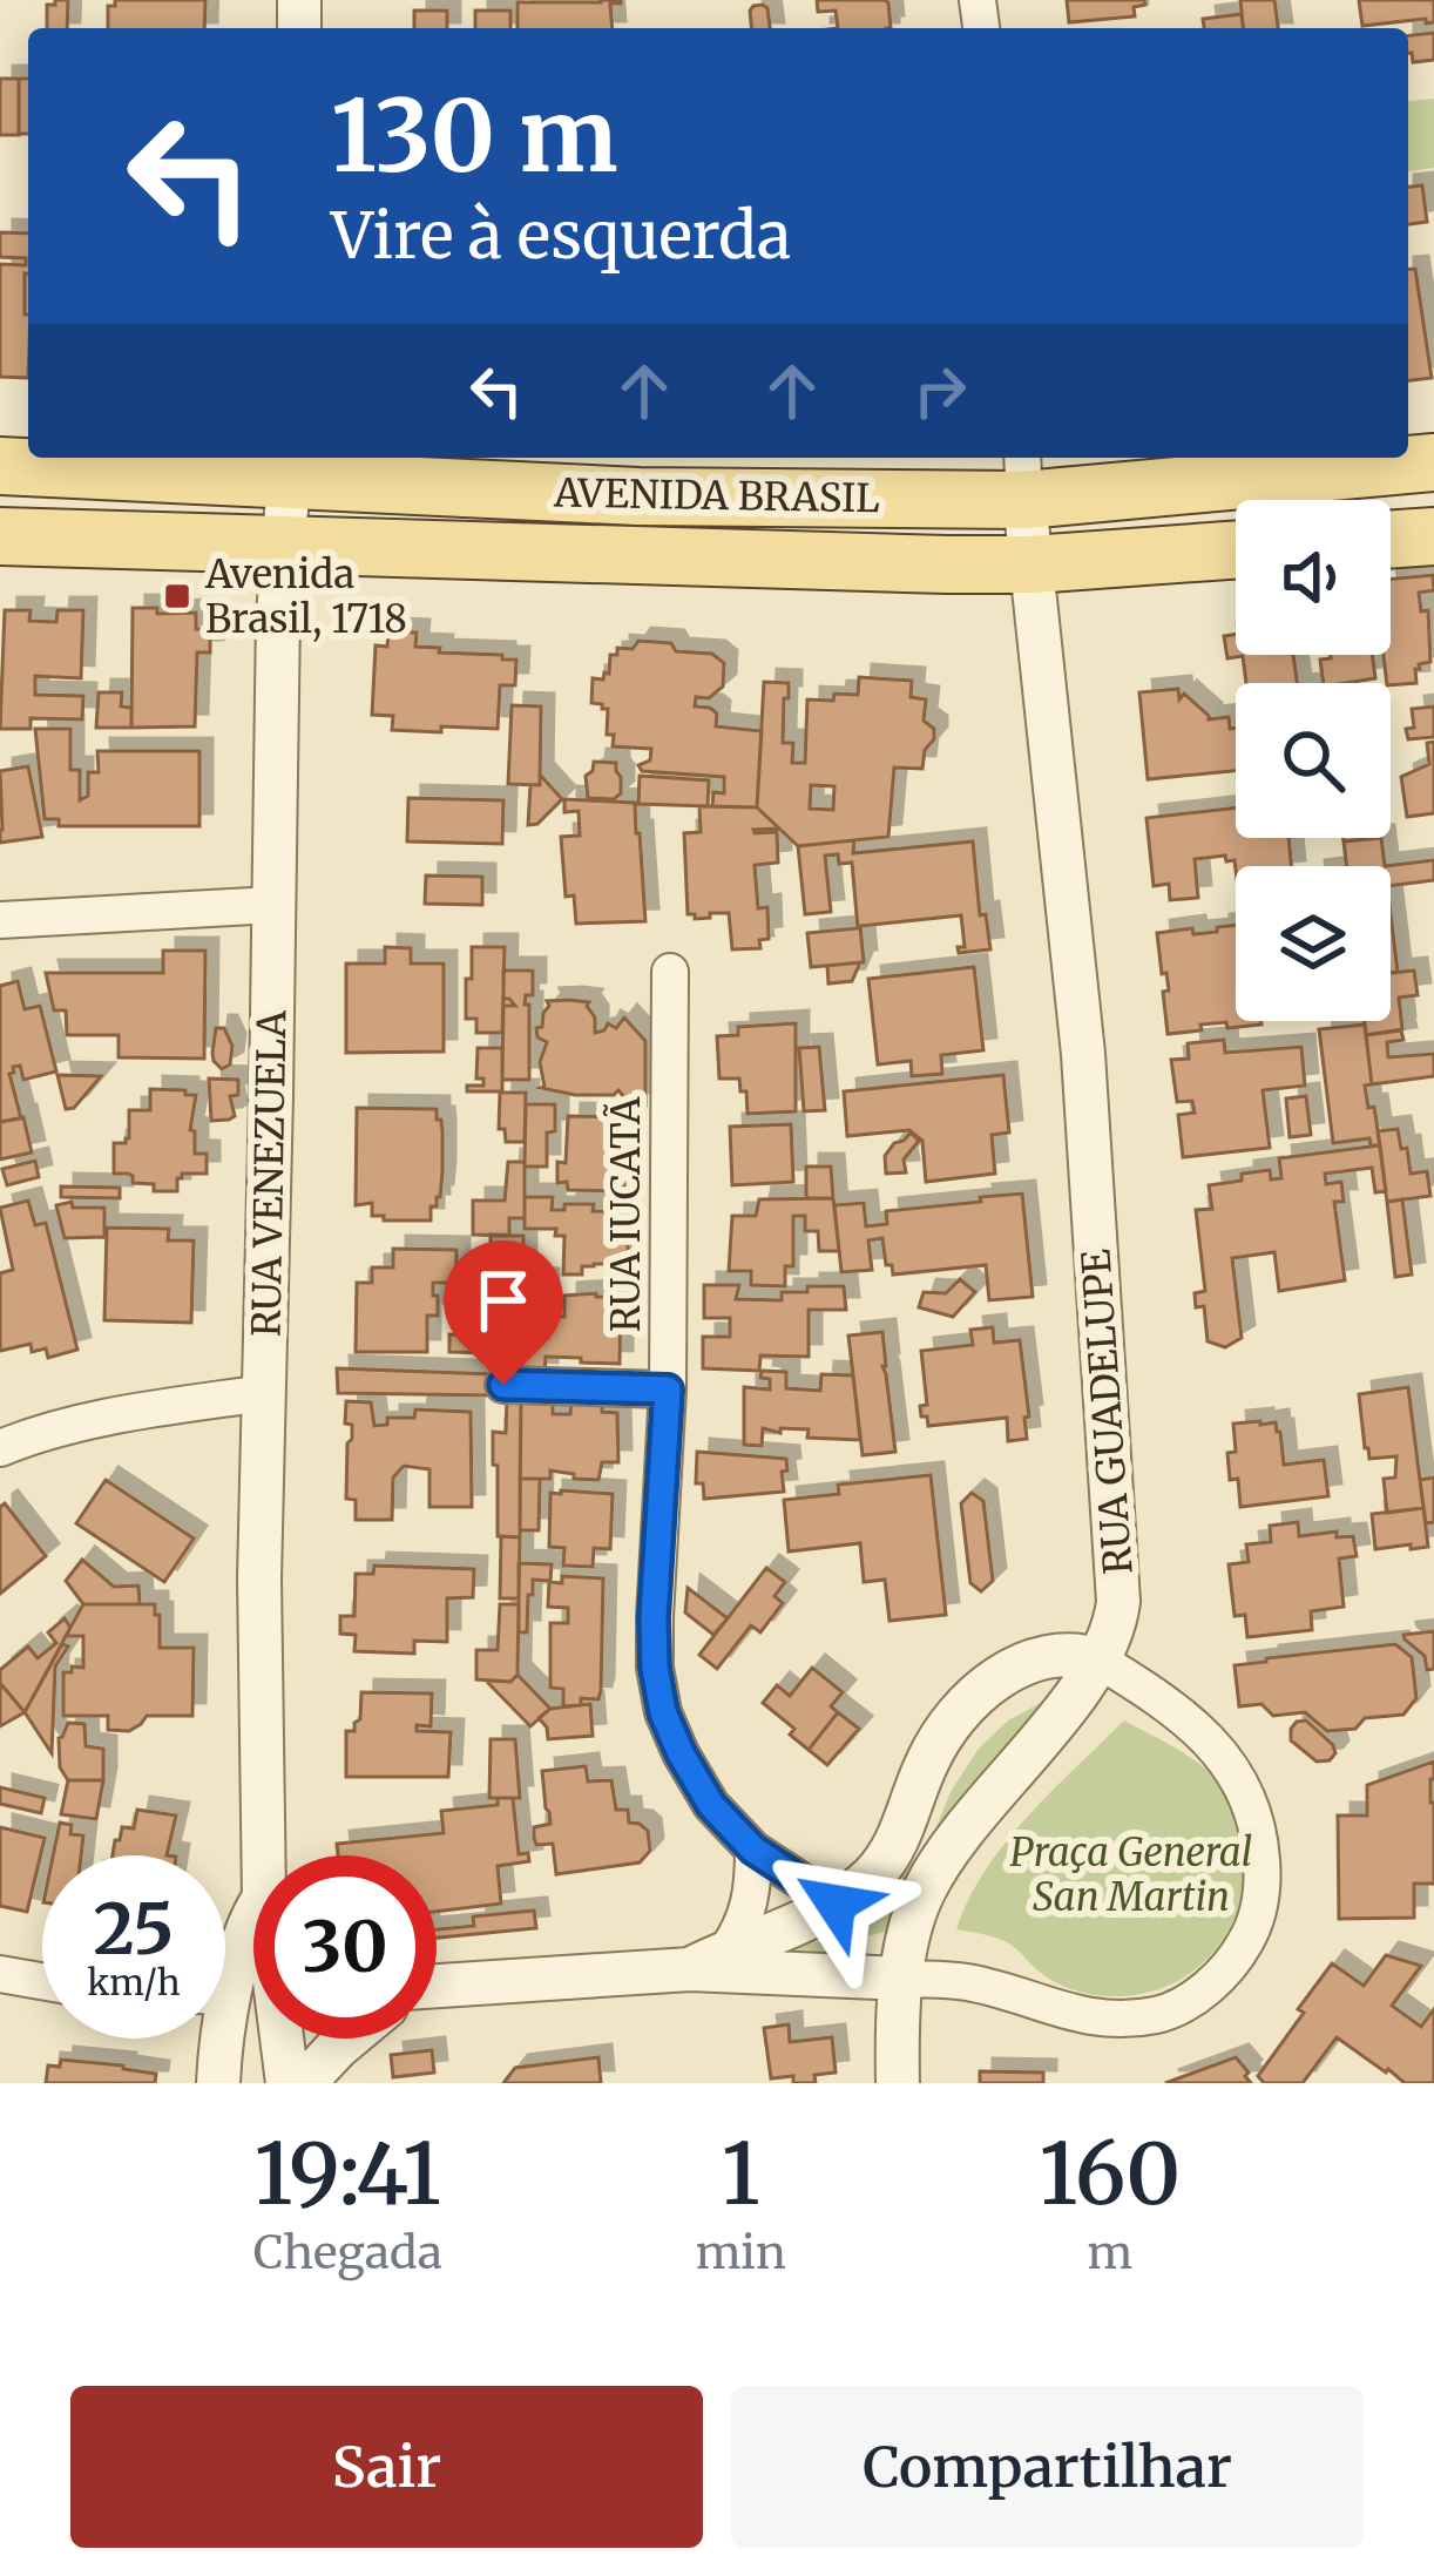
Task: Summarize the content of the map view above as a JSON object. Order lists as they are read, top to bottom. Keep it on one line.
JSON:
{"streets":{"main road":["AVENIDA BRASIL"],"street":["RUA VENEZUELA","RUA IUCATÃ","RUA GUADELUPE"]},"crossings":[["AVENIDA BRASIL","RUA VENEZUELA"],["AVENIDA BRASIL","RUA GUADELUPE"]],"parks":["Praça General San Martin"],"places":{"transit":["Avenida Brasil, 1718"]},"page":{"turn":["130 m","Vire à esquerda"],"speed":"25 km/h","limit":"30","eta":["19:41","Chegada","1","min","160","m"],"buttons":["Sair","Compartilhar"]}}
